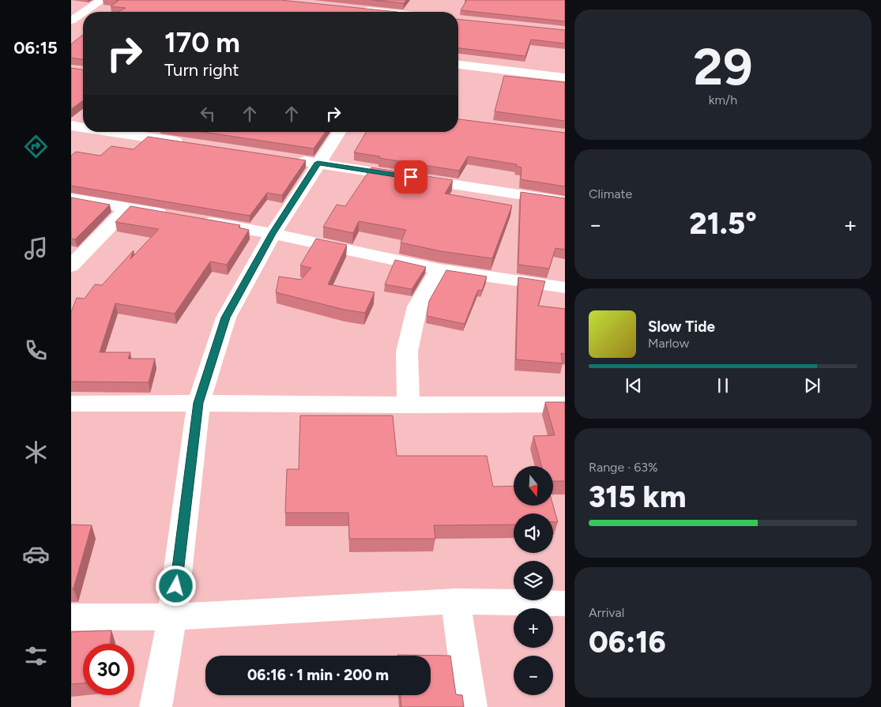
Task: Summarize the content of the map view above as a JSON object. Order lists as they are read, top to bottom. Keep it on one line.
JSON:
{"north":"bottom","page":{"tabs":"06:15","tile":[["29","km/h"],"Climate",["Range · 63%","315 km"],["Arrival","06:16"]],"turn":["170 m","Turn right"],"heat":["−","21.5°","+"],"song":["Slow Tide","Marlow"],"map_buttons":["+","−"],"limit":"30","trip":"06:16 · 1 min · 200 m"}}
